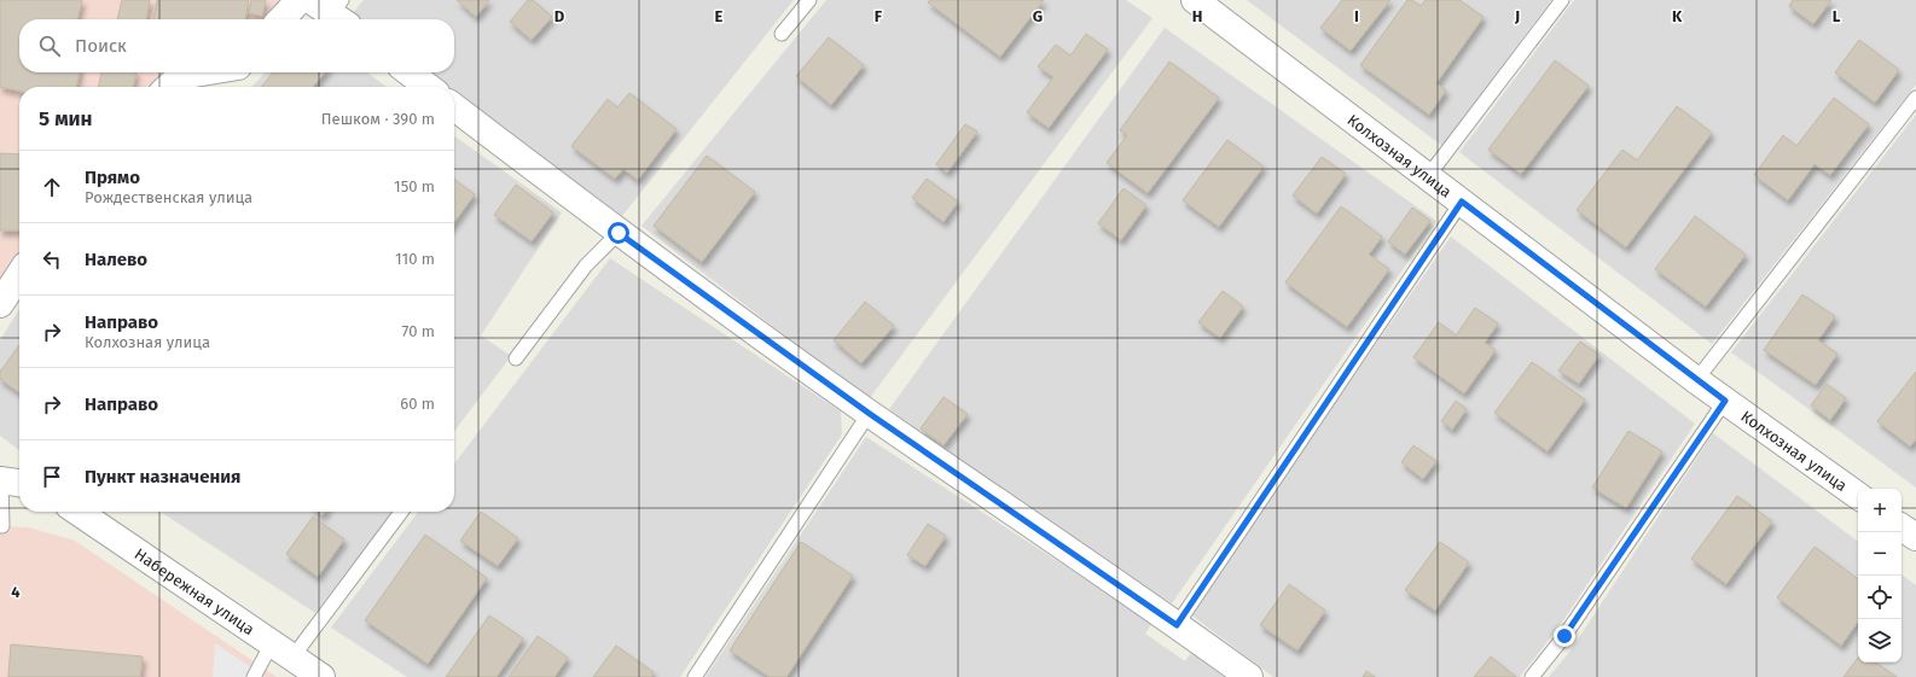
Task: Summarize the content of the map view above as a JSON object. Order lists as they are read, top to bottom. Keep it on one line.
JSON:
{"streets":{"street":["Колхозная улица","Набережная улица"]},"page":{"search":"Поиск","heading":["5 мин","Пешком · 390 m"],"list":[["Прямо","Рождественская улица","150 m"],["Налево","110 m"],["Направо","Колхозная улица","70 m"],["Направо","60 m"],"Пункт назначения"],"map_buttons":["+","−"]},"grid":{"columns":["D","E","F","G","H","I","J","K","L"],"rows":["4"]}}
